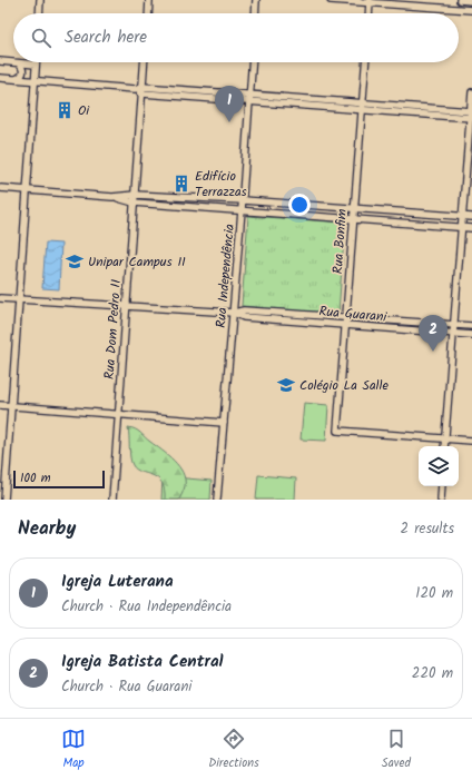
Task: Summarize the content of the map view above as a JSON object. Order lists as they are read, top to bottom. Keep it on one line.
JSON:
{"streets":{"street":["Rua Bonfim","Rua Independência","Rua Guarani","Rua Dom Pedro II"]},"crossings":[["Rua Bonfim","Rua Guarani"],["Rua Independência","Rua Guarani"],["Rua Guarani","Rua Dom Pedro II"]],"places":{"building":["Oi","Edifício Terrazzas"],"school or university":["Unipar Campus II","Colégio La Salle"]},"scale_bar":"100 m","page":{"search":"Search here","pins":["1","2"],"scale":"100 m","heading":["Nearby","2 results"],"list":[{"mark":"1","name":"Igreja Luterana","note":"Church · Rua Independência","value":"120 m"},{"mark":"2","name":"Igreja Batista Central","note":"Church · Rua Guarani","value":"220 m"}],"nav":["Map","Directions","Saved"]}}
